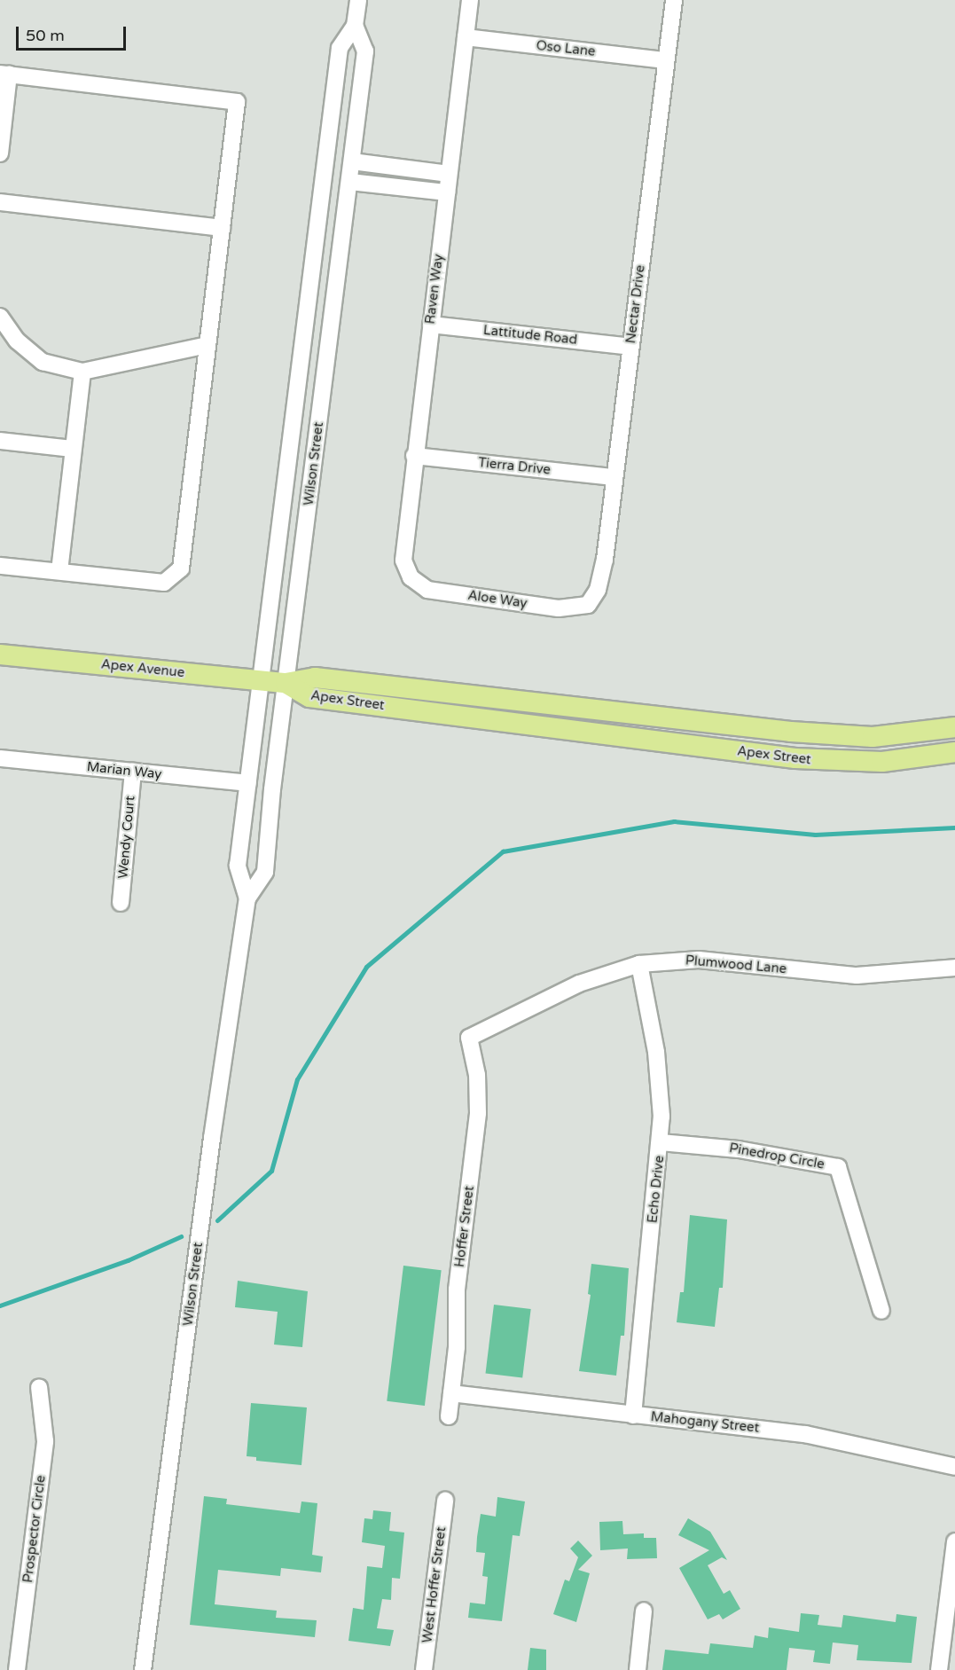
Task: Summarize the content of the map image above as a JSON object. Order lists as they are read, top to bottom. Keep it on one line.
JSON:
{"streets":{"main road":["Apex Avenue","Apex Street"],"street":["Oso Lane","Raven Way","Nectar Drive","Lattitude Road","Wilson Street","Tierra Drive","Aloe Way","Marian Way","Wendy Court","Plumwood Lane","Pinedrop Circle","Echo Drive","Hoffer Street","Mahogany Street","Prospector Circle","West Hoffer Street"]},"crossings":[["Oso Lane","Raven Way"],["Oso Lane","Nectar Drive"],["Raven Way","Lattitude Road"],["Raven Way","Tierra Drive"],["Raven Way","Aloe Way"],["Nectar Drive","Lattitude Road"],["Nectar Drive","Tierra Drive"],["Nectar Drive","Aloe Way"],["Wilson Street","Apex Avenue"],["Wilson Street","Apex Street"],["Wilson Street","Marian Way"],["Apex Avenue","Apex Street"],["Marian Way","Wendy Court"],["Plumwood Lane","Echo Drive"],["Plumwood Lane","Hoffer Street"],["Pinedrop Circle","Echo Drive"],["Echo Drive","Mahogany Street"],["Hoffer Street","Mahogany Street"]],"scale_bar":"50 m"}
